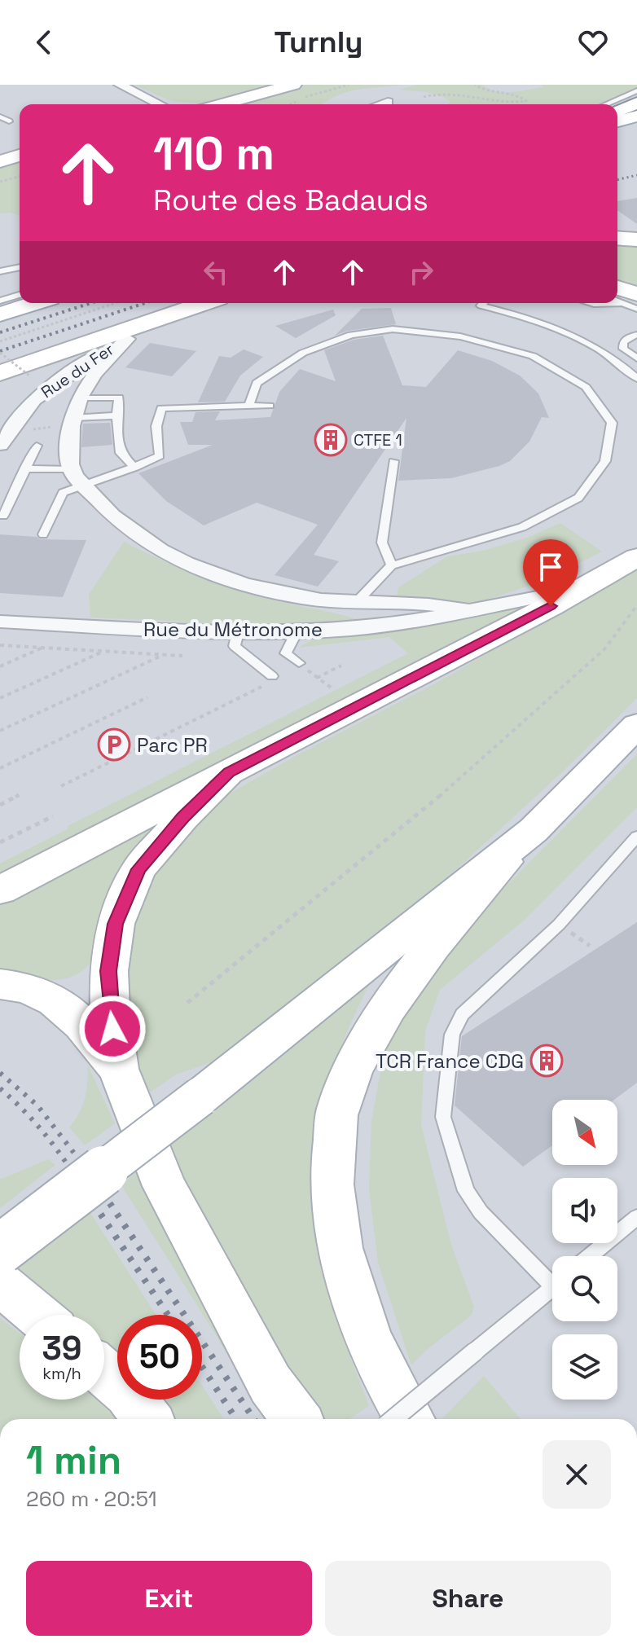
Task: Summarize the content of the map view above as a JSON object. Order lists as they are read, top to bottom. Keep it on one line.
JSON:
{"streets":{"street":["Rue du Fer","Rue du Métronome"]},"places":{"building":["CTFE 1","TCR France CDG"],"parking":["Parc PR"]},"north":"bottom right","page":{"header":"Turnly","turn":["110 m","Route des Badauds"],"speed":"39 km/h","limit":"50","heading":["1 min","260 m · 20:51"],"buttons":["Exit","Share"]}}
